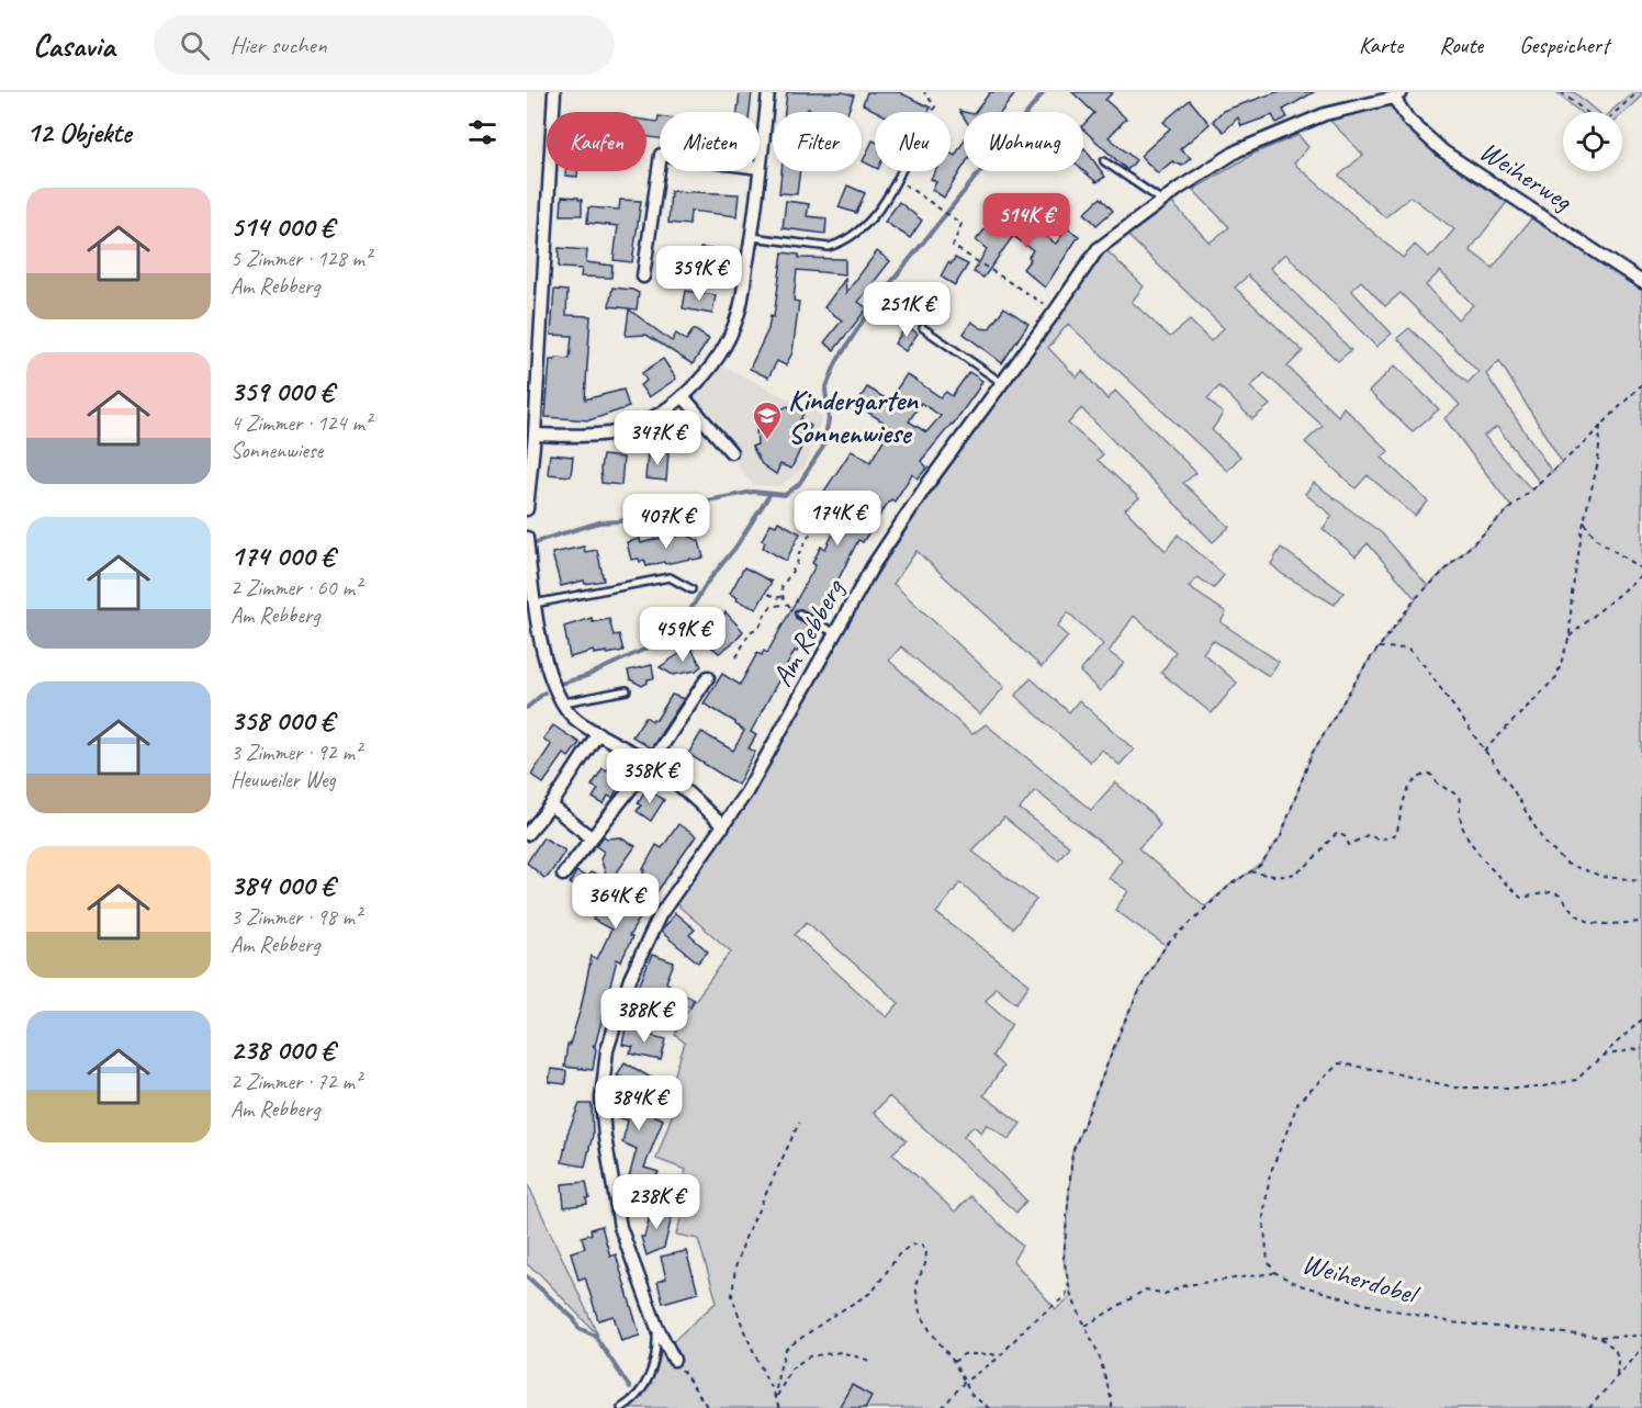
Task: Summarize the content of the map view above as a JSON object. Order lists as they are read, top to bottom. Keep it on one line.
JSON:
{"streets":{"street":["Weiherweg","Am Rebberg"],"path":["Weiherdobel"]},"crossings":[["Weiherweg","Am Rebberg"]],"places":{"school or university":["Kindergarten Sonnenwiese"]},"page":{"header":"Casavia","search":"Hier suchen","nav":["Karte","Route","Gespeichert"],"heading":"12 Objekte","chip":["Kaufen","Mieten","Filter","Neu","Wohnung"],"list":[{"name":"514 000 €","note":"5 Zimmer · 128 m² · Am Rebberg"},{"name":"359 000 €","note":"4 Zimmer · 124 m² · Sonnenwiese"},{"name":"174 000 €","note":"2 Zimmer · 60 m² · Am Rebberg"},{"name":"358 000 €","note":"3 Zimmer · 92 m² · Heuweiler Weg"},{"name":"384 000 €","note":"3 Zimmer · 98 m² · Am Rebberg"},{"name":"238 000 €","note":"2 Zimmer · 72 m² · Am Rebberg"}],"price":["514K €","359K €","251K €","347K €","174K €","407K €","459K €","358K €","364K €","388K €","384K €","238K €"]}}
